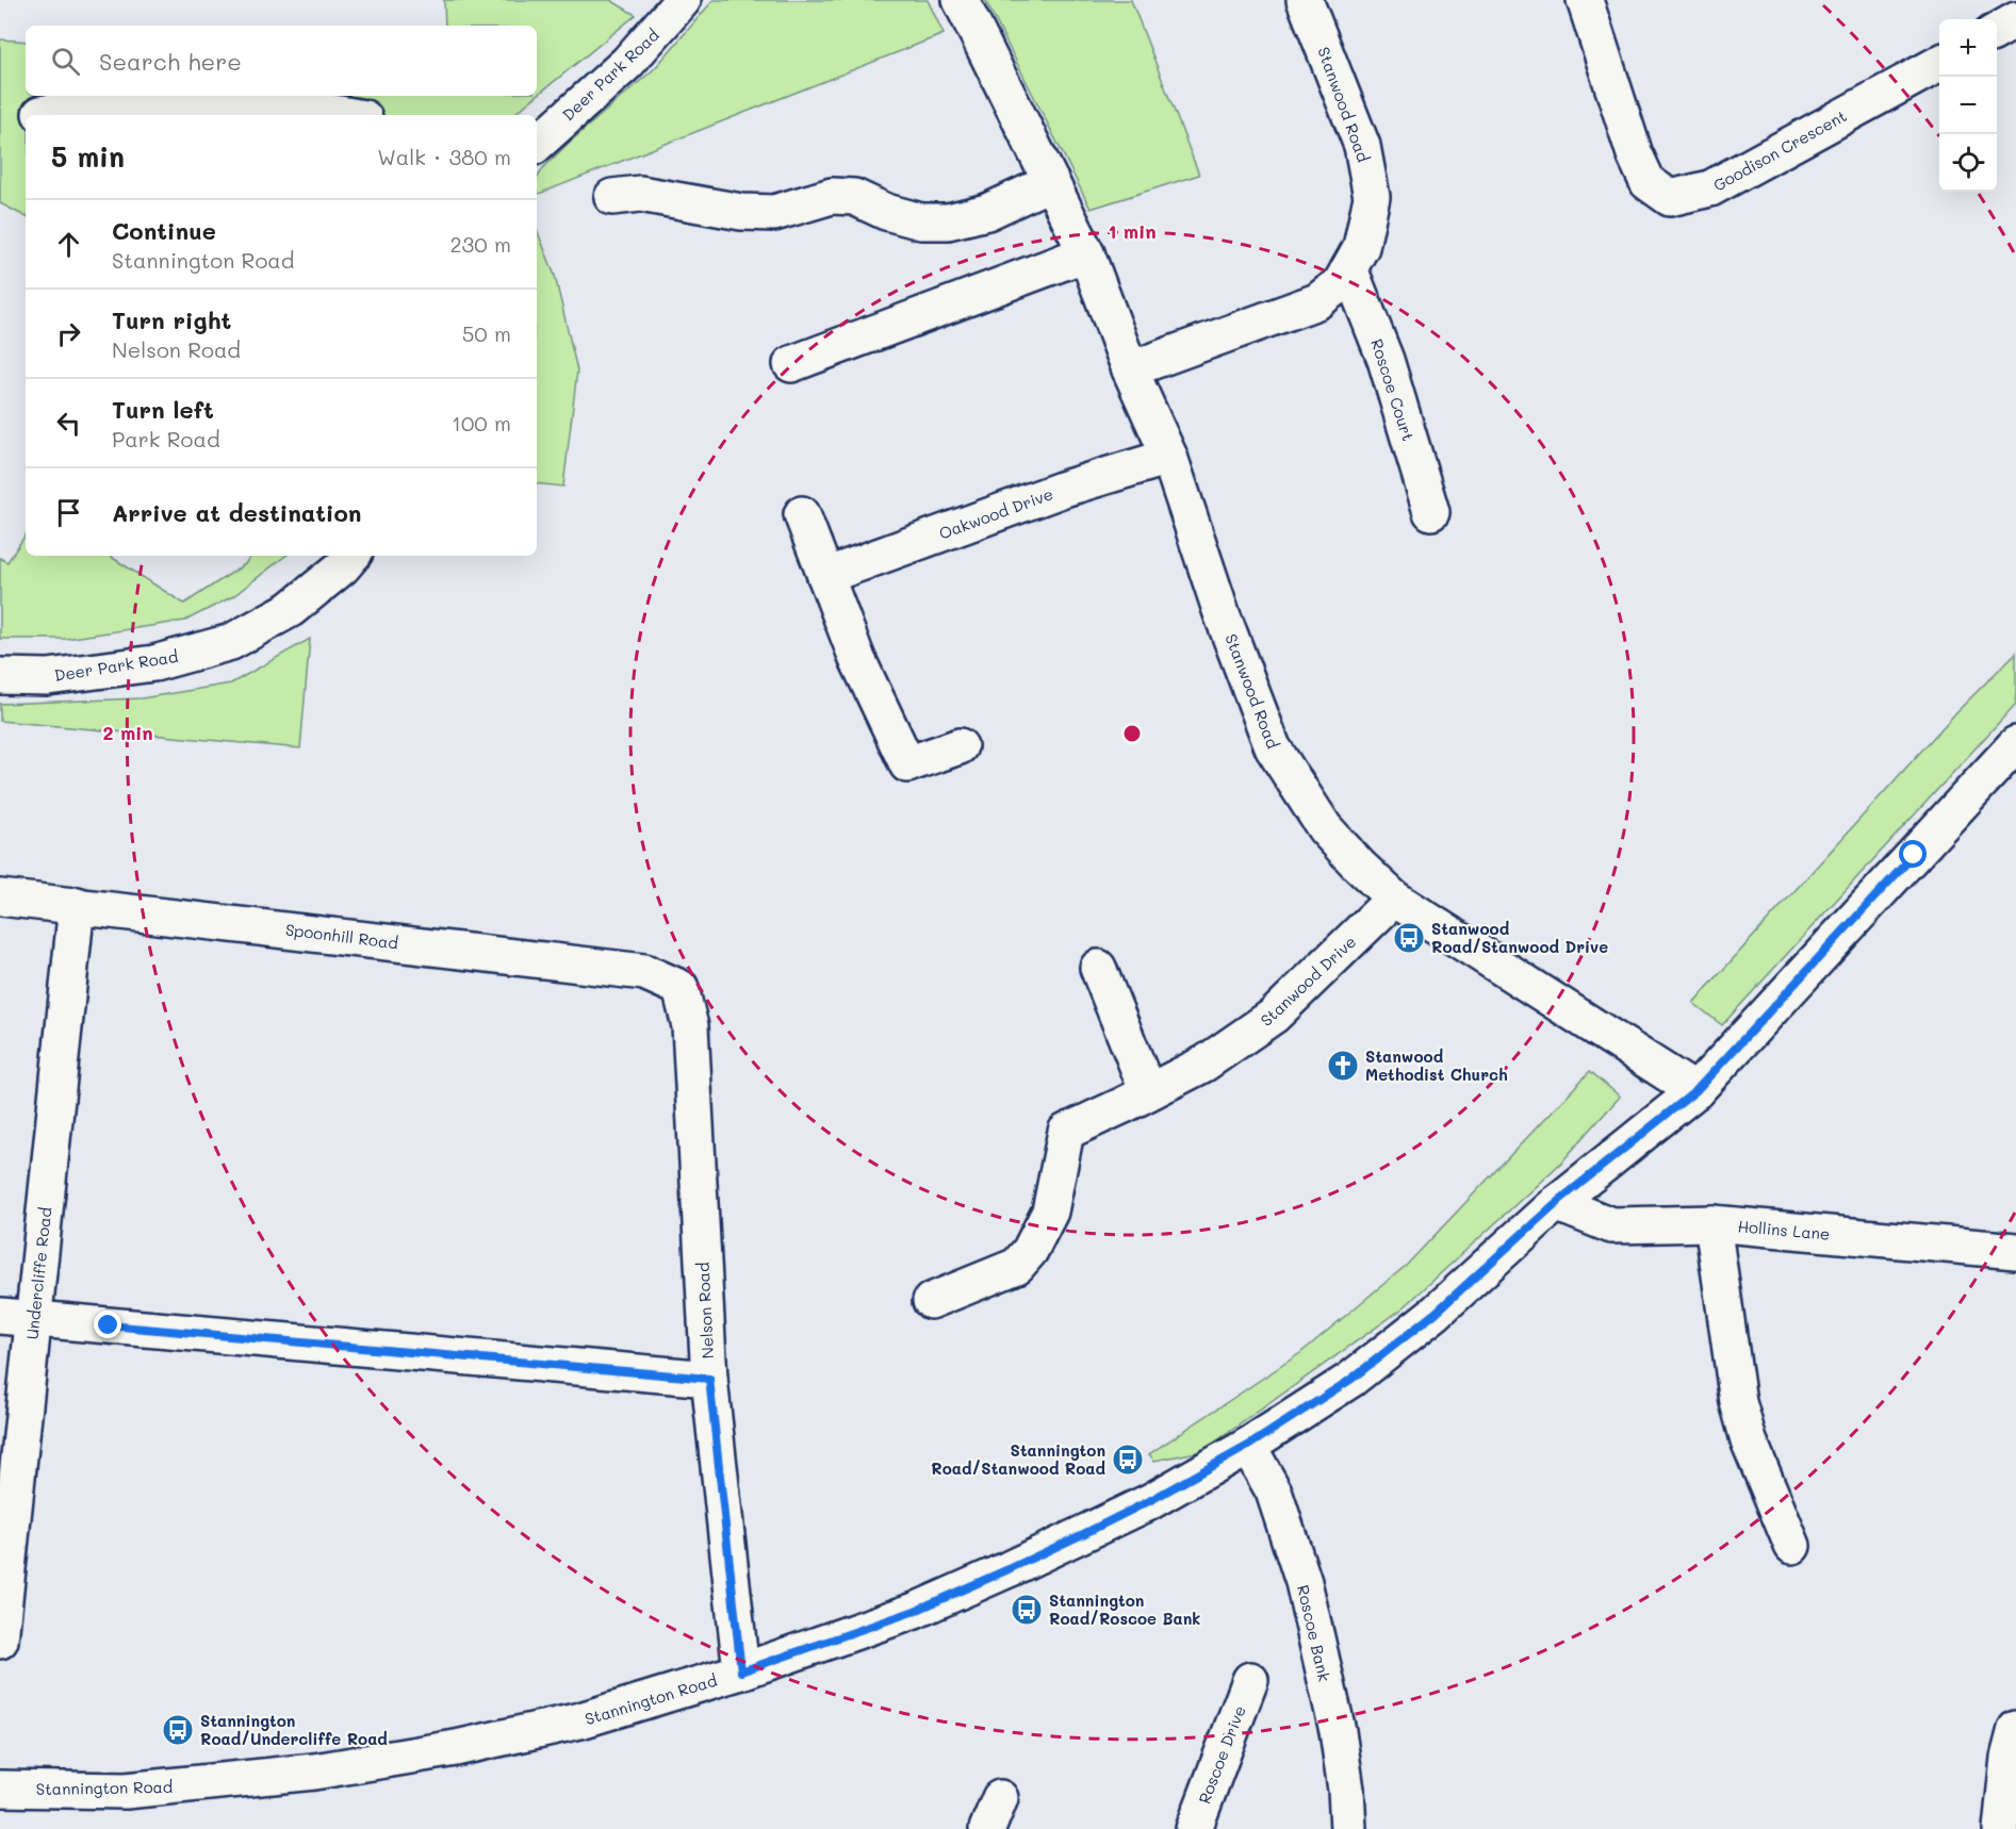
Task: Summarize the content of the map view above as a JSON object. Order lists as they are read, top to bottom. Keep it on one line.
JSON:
{"streets":{"street":["Deer Park Road","Stanwood Road","Goodison Crescent","Roscoe Court","Oakwood Drive","Spoonhill Road","Stanwood Drive","Hollins Lane","Undercliffe Road","Nelson Road","Roscoe Bank","Stannington Road","Roscoe Drive"]},"crossings":[["Stanwood Road","Roscoe Court"],["Stanwood Road","Oakwood Drive"],["Stanwood Road","Stanwood Drive"],["Stanwood Road","Stannington Road"],["Spoonhill Road","Undercliffe Road"],["Spoonhill Road","Nelson Road"],["Hollins Lane","Stannington Road"],["Nelson Road","Stannington Road"],["Roscoe Bank","Stannington Road"]],"places":{"bus stop":["Stanwood Road/Stanwood Drive","Stannington Road/Stanwood Road","Stannington Road/Roscoe Bank","Stannington Road/Undercliffe Road"],"church":["Stanwood Methodist Church"]},"page":{"map_buttons":["+","−"],"search":"Search here","heading":["5 min","Walk · 380 m"],"list":[["Continue","Stannington Road","230 m"],["Turn right","Nelson Road","50 m"],["Turn left","Park Road","100 m"],"Arrive at destination"]},"rings":["1 min","2 min"]}
